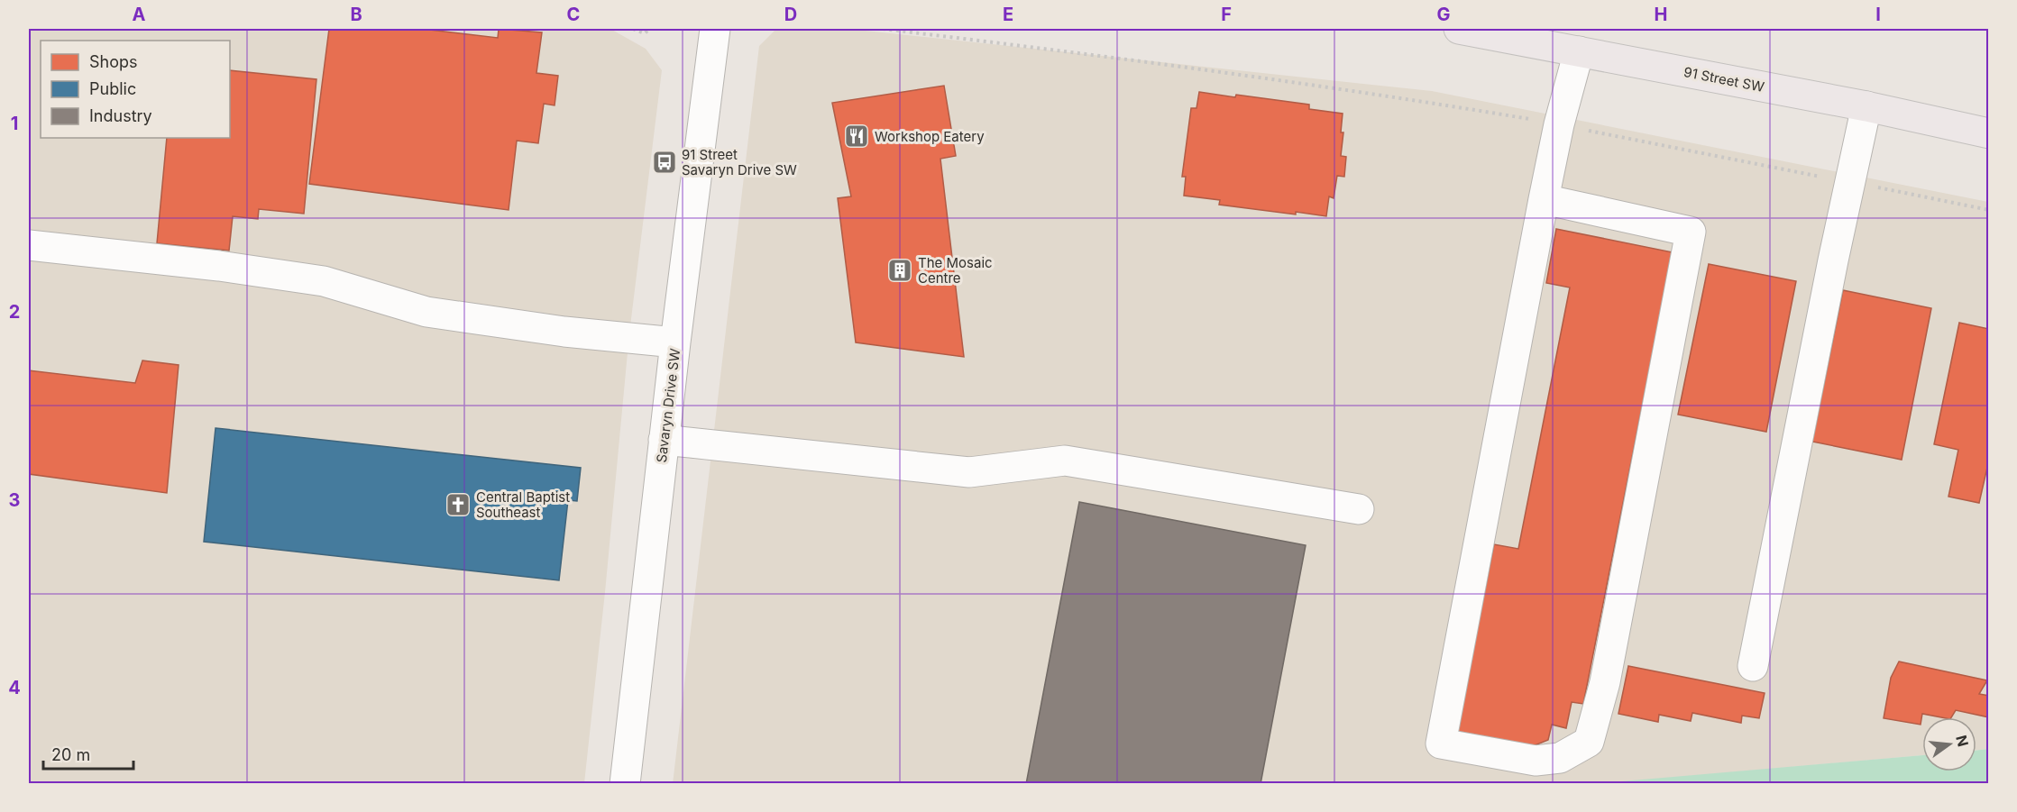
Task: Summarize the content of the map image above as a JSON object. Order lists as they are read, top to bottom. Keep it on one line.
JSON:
{"streets":{"main road":["91 Street SW"],"street":["Savaryn Drive SW"]},"places":{"restaurant":["Workshop Eatery"],"bus stop":["91 Street Savaryn Drive SW"],"building":["The Mosaic Centre"],"church":["Central Baptist Southeast"]},"legend":["Shops","Public","Industry"],"scale_bar":"20 m","north":"right","grid":{"columns":["A","B","C","D","E","F","G","H","I"],"rows":["1","2","3","4"]}}
